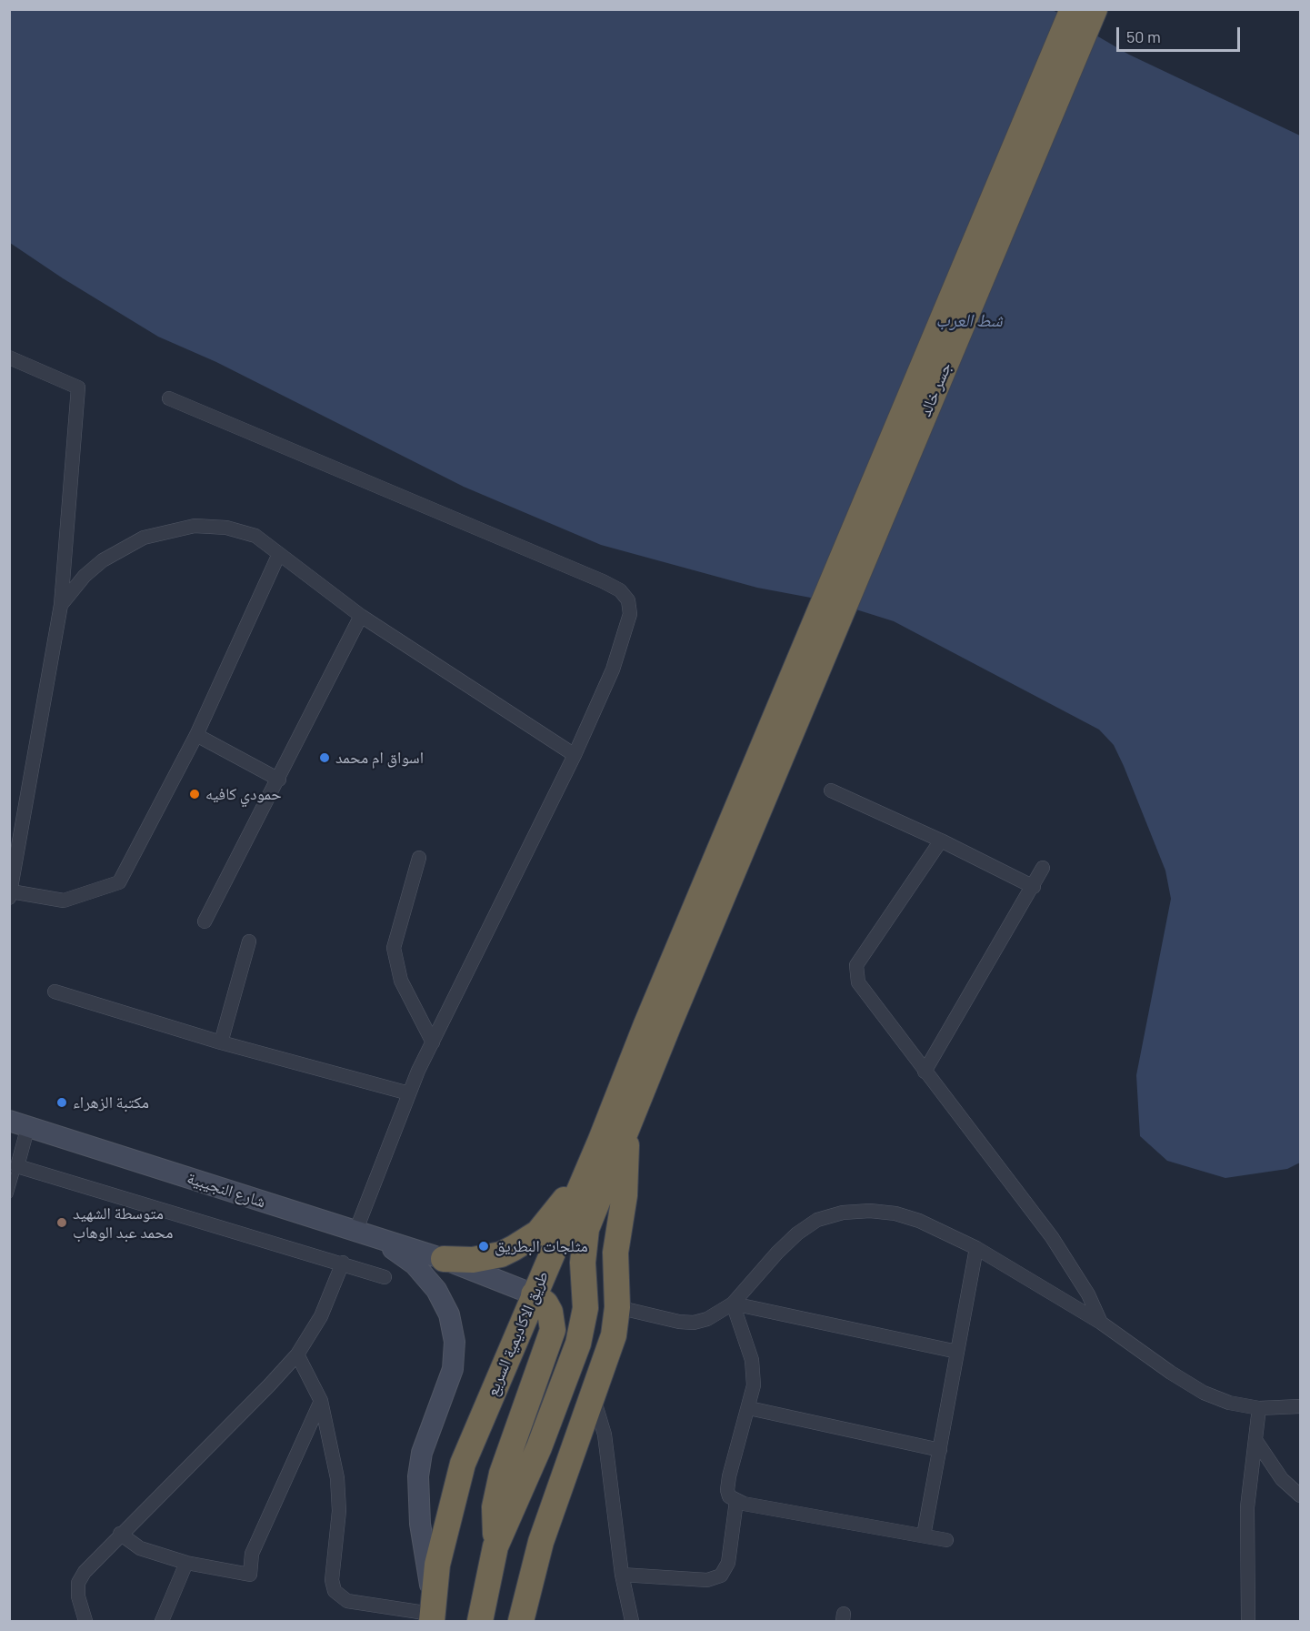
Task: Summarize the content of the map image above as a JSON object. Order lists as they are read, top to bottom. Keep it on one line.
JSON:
{"streets":{"highway":["جسر خالد","طريق الاكاديمية السريع"],"main road":["شارع النجيبية"]},"crossings":[["شارع النجيبية","طريق الاكاديمية السريع"]],"water":["شط العرب"],"places":["اسواق ام محمد","حمودي كافيه","مكتبة الزهراء","متوسطة الشهيد محمد عبد الوهاب","مثلجات البطريق"],"scale_bar":"50 m"}
